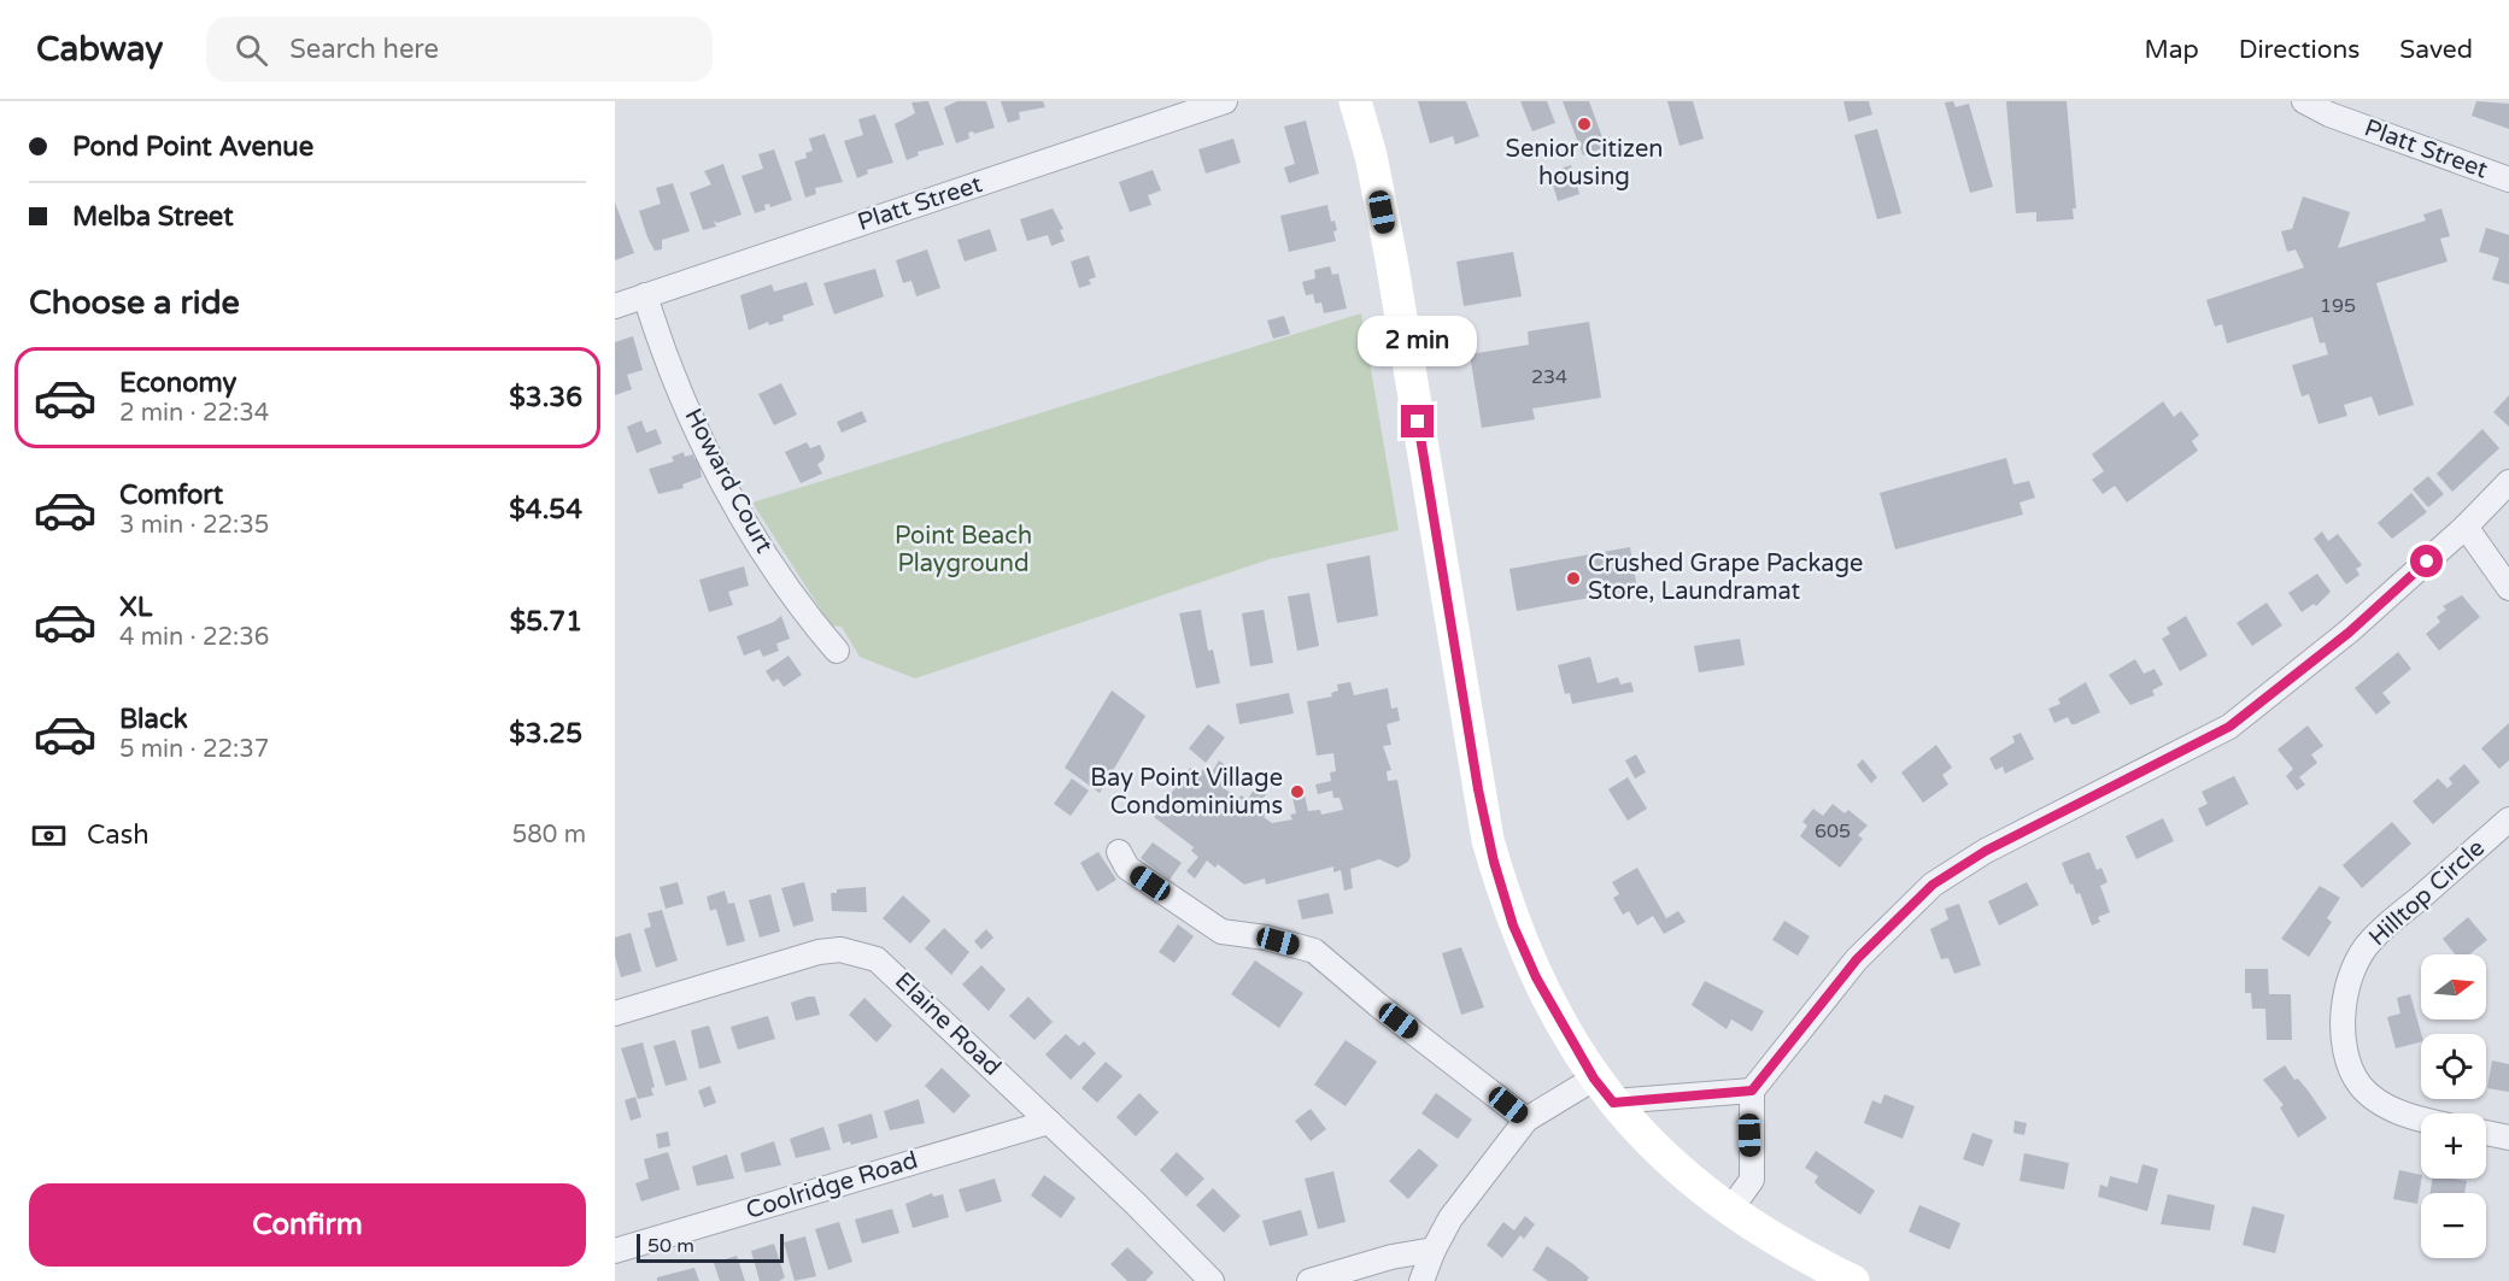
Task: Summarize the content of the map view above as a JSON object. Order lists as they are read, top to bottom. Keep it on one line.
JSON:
{"streets":{"street":["Platt Street","Howard Court","Hilltop Circle","Elaine Road","Coolridge Road"]},"crossings":[["Platt Street","Howard Court"],["Elaine Road","Coolridge Road"]],"parks":["Point Beach Playground"],"places":["Senior Citizen housing","Crushed Grape Package Store, Laundramat","Bay Point Village Condominiums"],"house_numbers":["195","234","605"],"scale_bar":"50 m","north":"right","page":{"header":"Cabway","search":"Search here","nav":["Map","Directions","Saved"],"banner":["Pond Point Avenue","Melba Street"],"heading":"Choose a ride","bubble":"2 min","list":[{"name":"Economy","note":"2 min · 22:34","value":"$3.36"},{"name":"Comfort","note":"3 min · 22:35","value":"$4.54"},{"name":"XL","note":"4 min · 22:36","value":"$5.71"},{"name":"Black","note":"5 min · 22:37","value":"$3.25"}],"pay":["Cash","580 m"],"map_buttons":["+","−"],"buttons":"Confirm","scale":"50 m"}}
